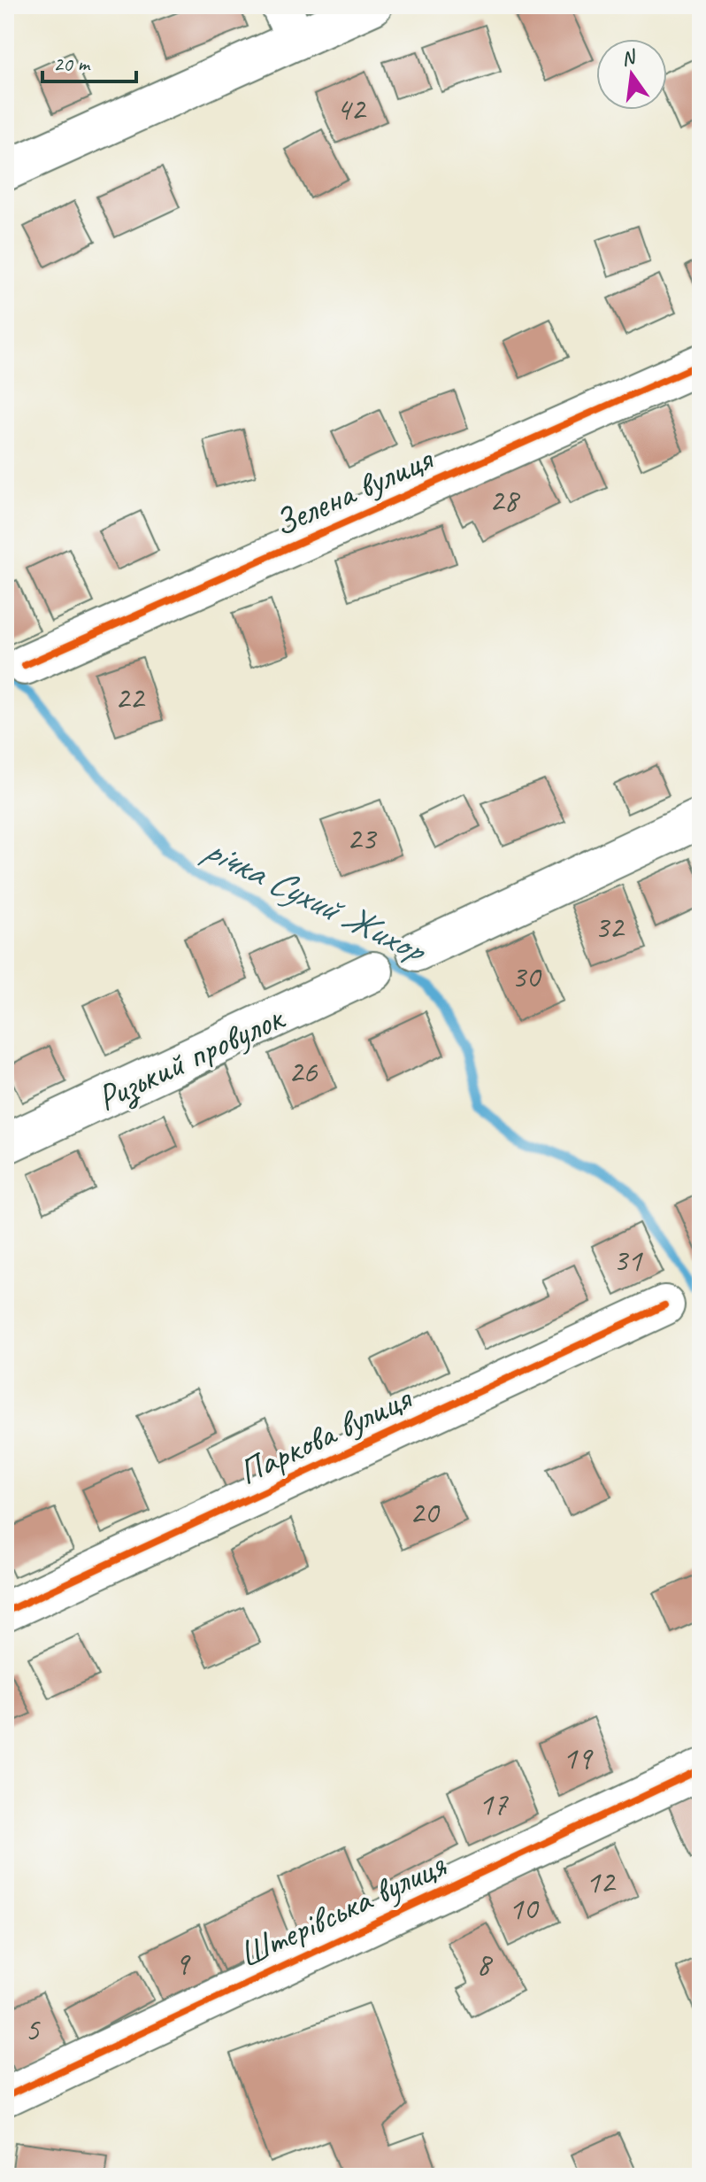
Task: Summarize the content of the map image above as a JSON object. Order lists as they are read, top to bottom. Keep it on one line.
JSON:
{"streets":{"street":["Зелена вулиця","Ризький провулок","Паркова вулиця","Штерівська вулиця"]},"water":["річка Сухий Жихор"],"house_numbers":["42","28","22","23","32","30","26","31","20","19","17","12","10","9","8","5"],"scale_bar":"20 m","north":"top"}
